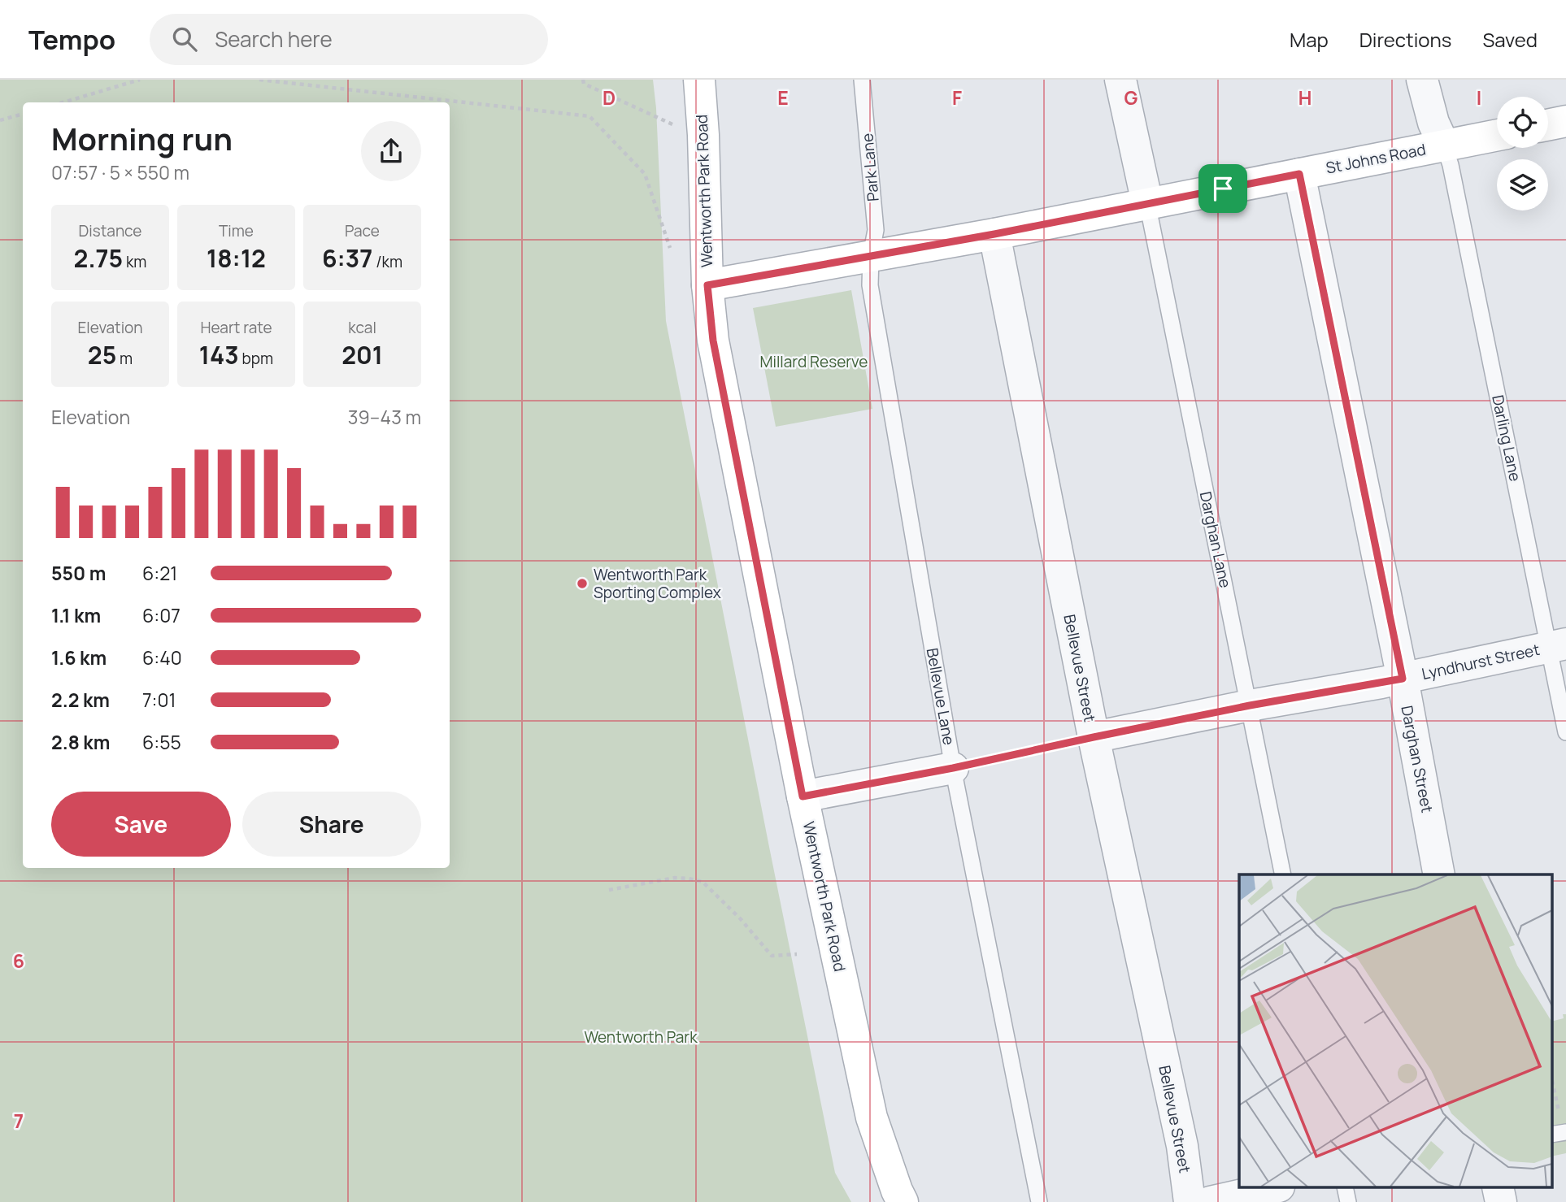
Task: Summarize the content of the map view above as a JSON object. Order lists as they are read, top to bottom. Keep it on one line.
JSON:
{"streets":{"street":["St Johns Road","Wentworth Park Road","Lyndhurst Street","Bellevue Street","Darghan Street"],"lane":["Park Lane","Darling Lane","Darghan Lane","Bellevue Lane"]},"crossings":[["St Johns Road","Park Lane"],["St Johns Road","Wentworth Park Road"],["St Johns Road","Darling Lane"],["St Johns Road","Darghan Lane"],["St Johns Road","Bellevue Street"],["St Johns Road","Bellevue Lane"],["St Johns Road","Darghan Street"],["Park Lane","Bellevue Lane"],["Darling Lane","Lyndhurst Street"],["Darghan Lane","Lyndhurst Street"],["Lyndhurst Street","Bellevue Street"],["Lyndhurst Street","Darghan Street"]],"parks":["Millard Reserve","Wentworth Park"],"places":["Wentworth Park Sporting Complex"],"page":{"header":"Tempo","search":"Search here","nav":["Map","Directions","Saved"],"heading":["Morning run","07:57 · 5 × 550 m"],"stats":[["Distance","2.75 km"],["Time","18:12"],["Pace","6:37 /km"],["Elevation","25 m"],["Heart rate","143 bpm"],["kcal","201"]],"chart":["Elevation","39–43 m"],"list":[{"name":"550 m","note":"6:21"},{"name":"1.1 km","note":"6:07"},{"name":"1.6 km","note":"6:40"},{"name":"2.2 km","note":"7:01"},{"name":"2.8 km","note":"6:55"}],"buttons":["Save","Share"]},"grid":{"columns":["D","E","F","G","H","I"],"rows":["6","7"]}}
